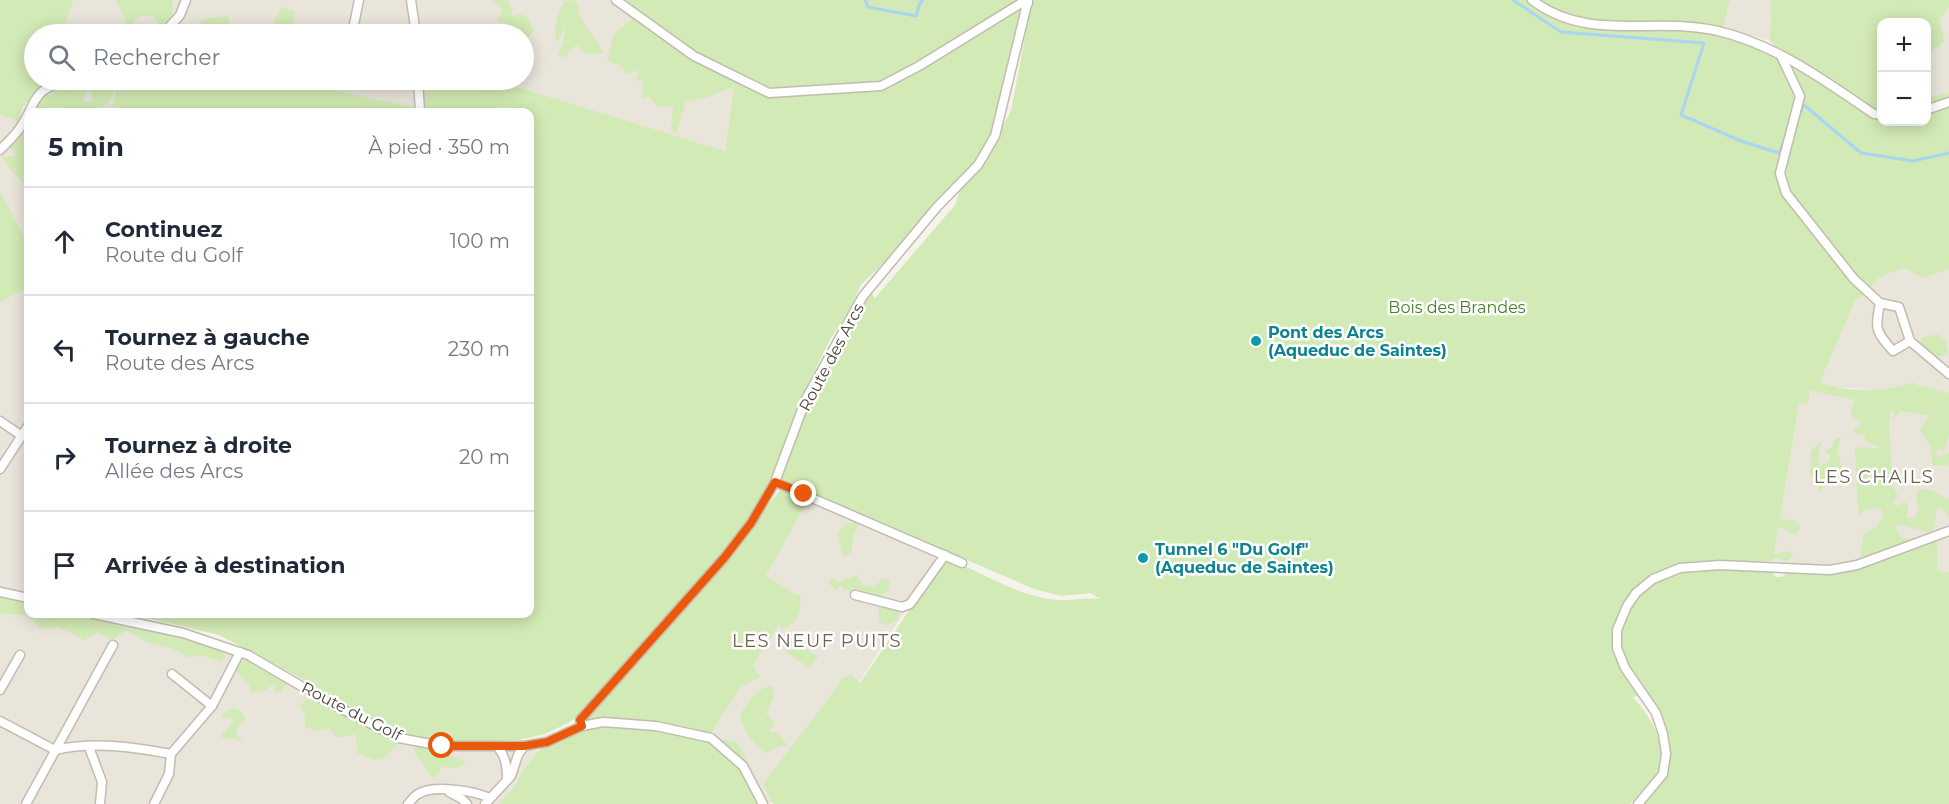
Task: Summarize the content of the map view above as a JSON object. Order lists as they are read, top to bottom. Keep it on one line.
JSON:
{"streets":{"street":["Route des Arcs","Route du Golf"]},"crossings":[["Route des Arcs","Route du Golf"]],"districts":["LES CHAILS","LES NEUF PUITS"],"parks":["Bois des Brandes"],"places":["Pont des Arcs (Aqueduc de Saintes)","Tunnel 6 \"Du Golf\" (Aqueduc de Saintes)"],"page":{"map_buttons":["+","−"],"search":"Rechercher","heading":["5 min","À pied · 350 m"],"list":[["Continuez","Route du Golf","100 m"],["Tournez à gauche","Route des Arcs","230 m"],["Tournez à droite","Allée des Arcs","20 m"],"Arrivée à destination"]}}
